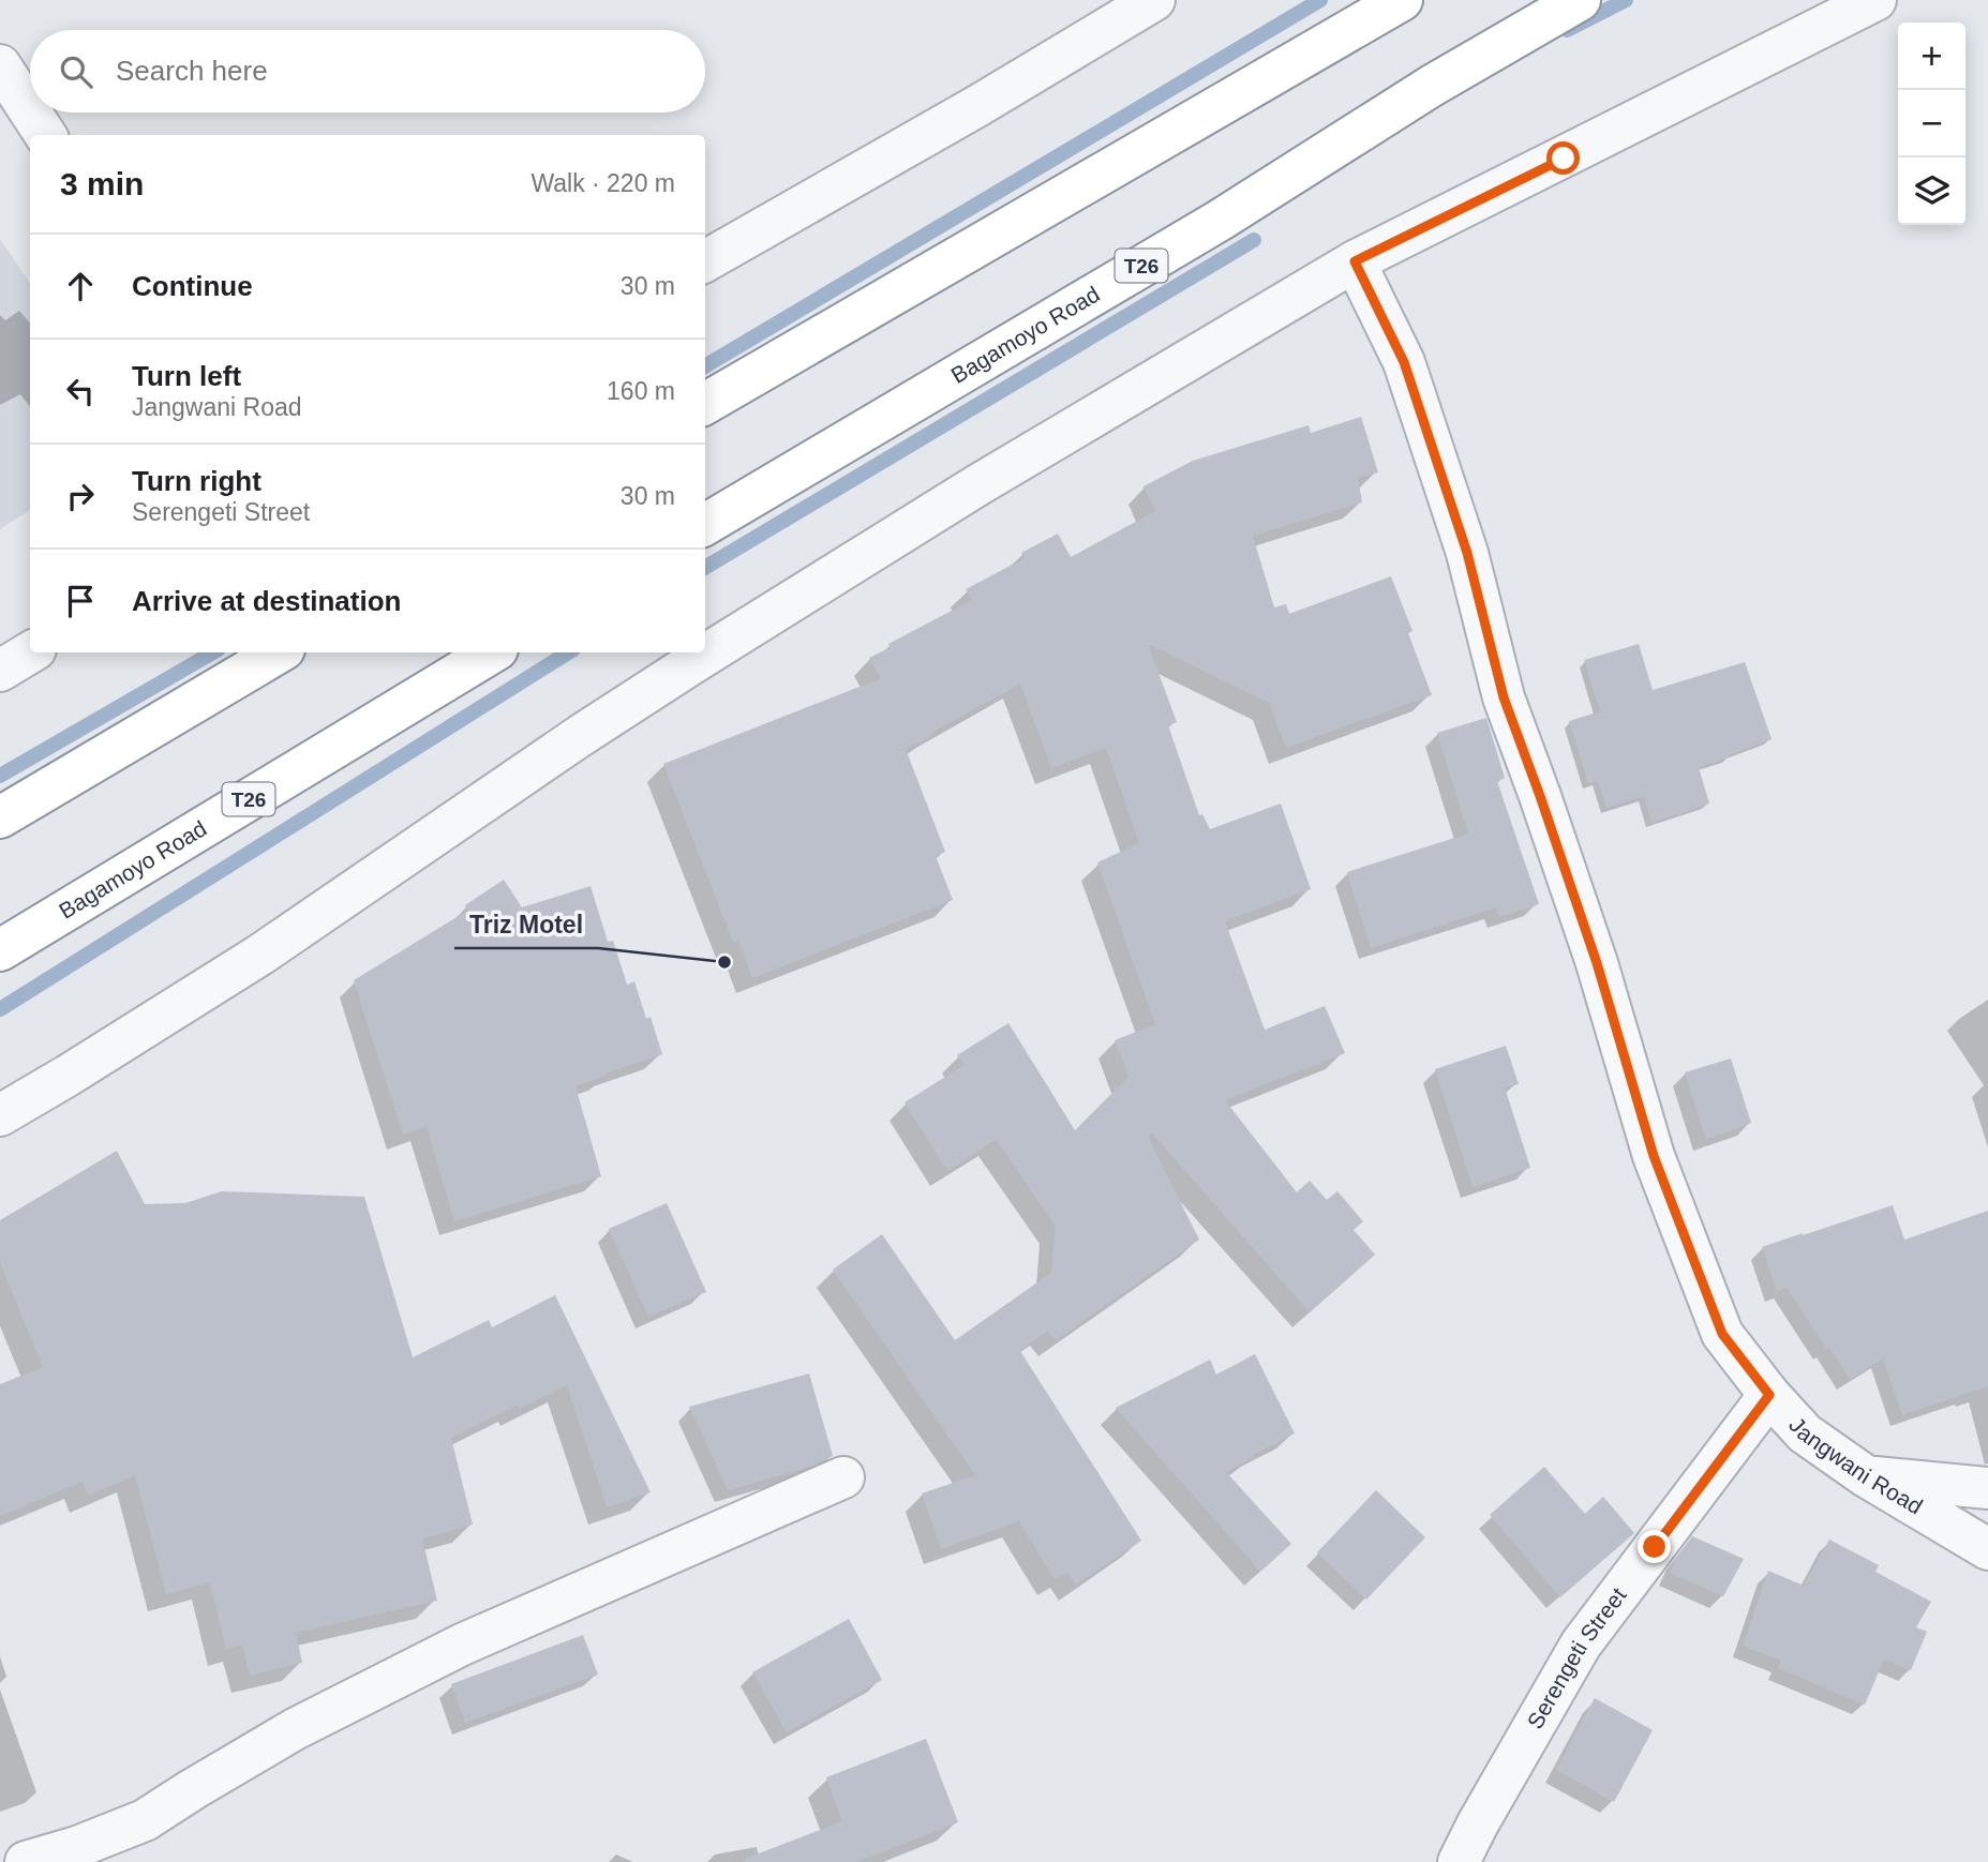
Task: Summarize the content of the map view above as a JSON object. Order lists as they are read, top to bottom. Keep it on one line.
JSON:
{"streets":{"highway":["T26","Bagamoyo Road"],"street":["Jangwani Road","Serengeti Street"]},"crossings":[["Jangwani Road","Serengeti Street"]],"places":["Triz Motel"],"page":{"map_buttons":["+","−"],"search":"Search here","heading":["3 min","Walk · 220 m"],"list":[["Continue","30 m"],["Turn left","Jangwani Road","160 m"],["Turn right","Serengeti Street","30 m"],"Arrive at destination"]}}
